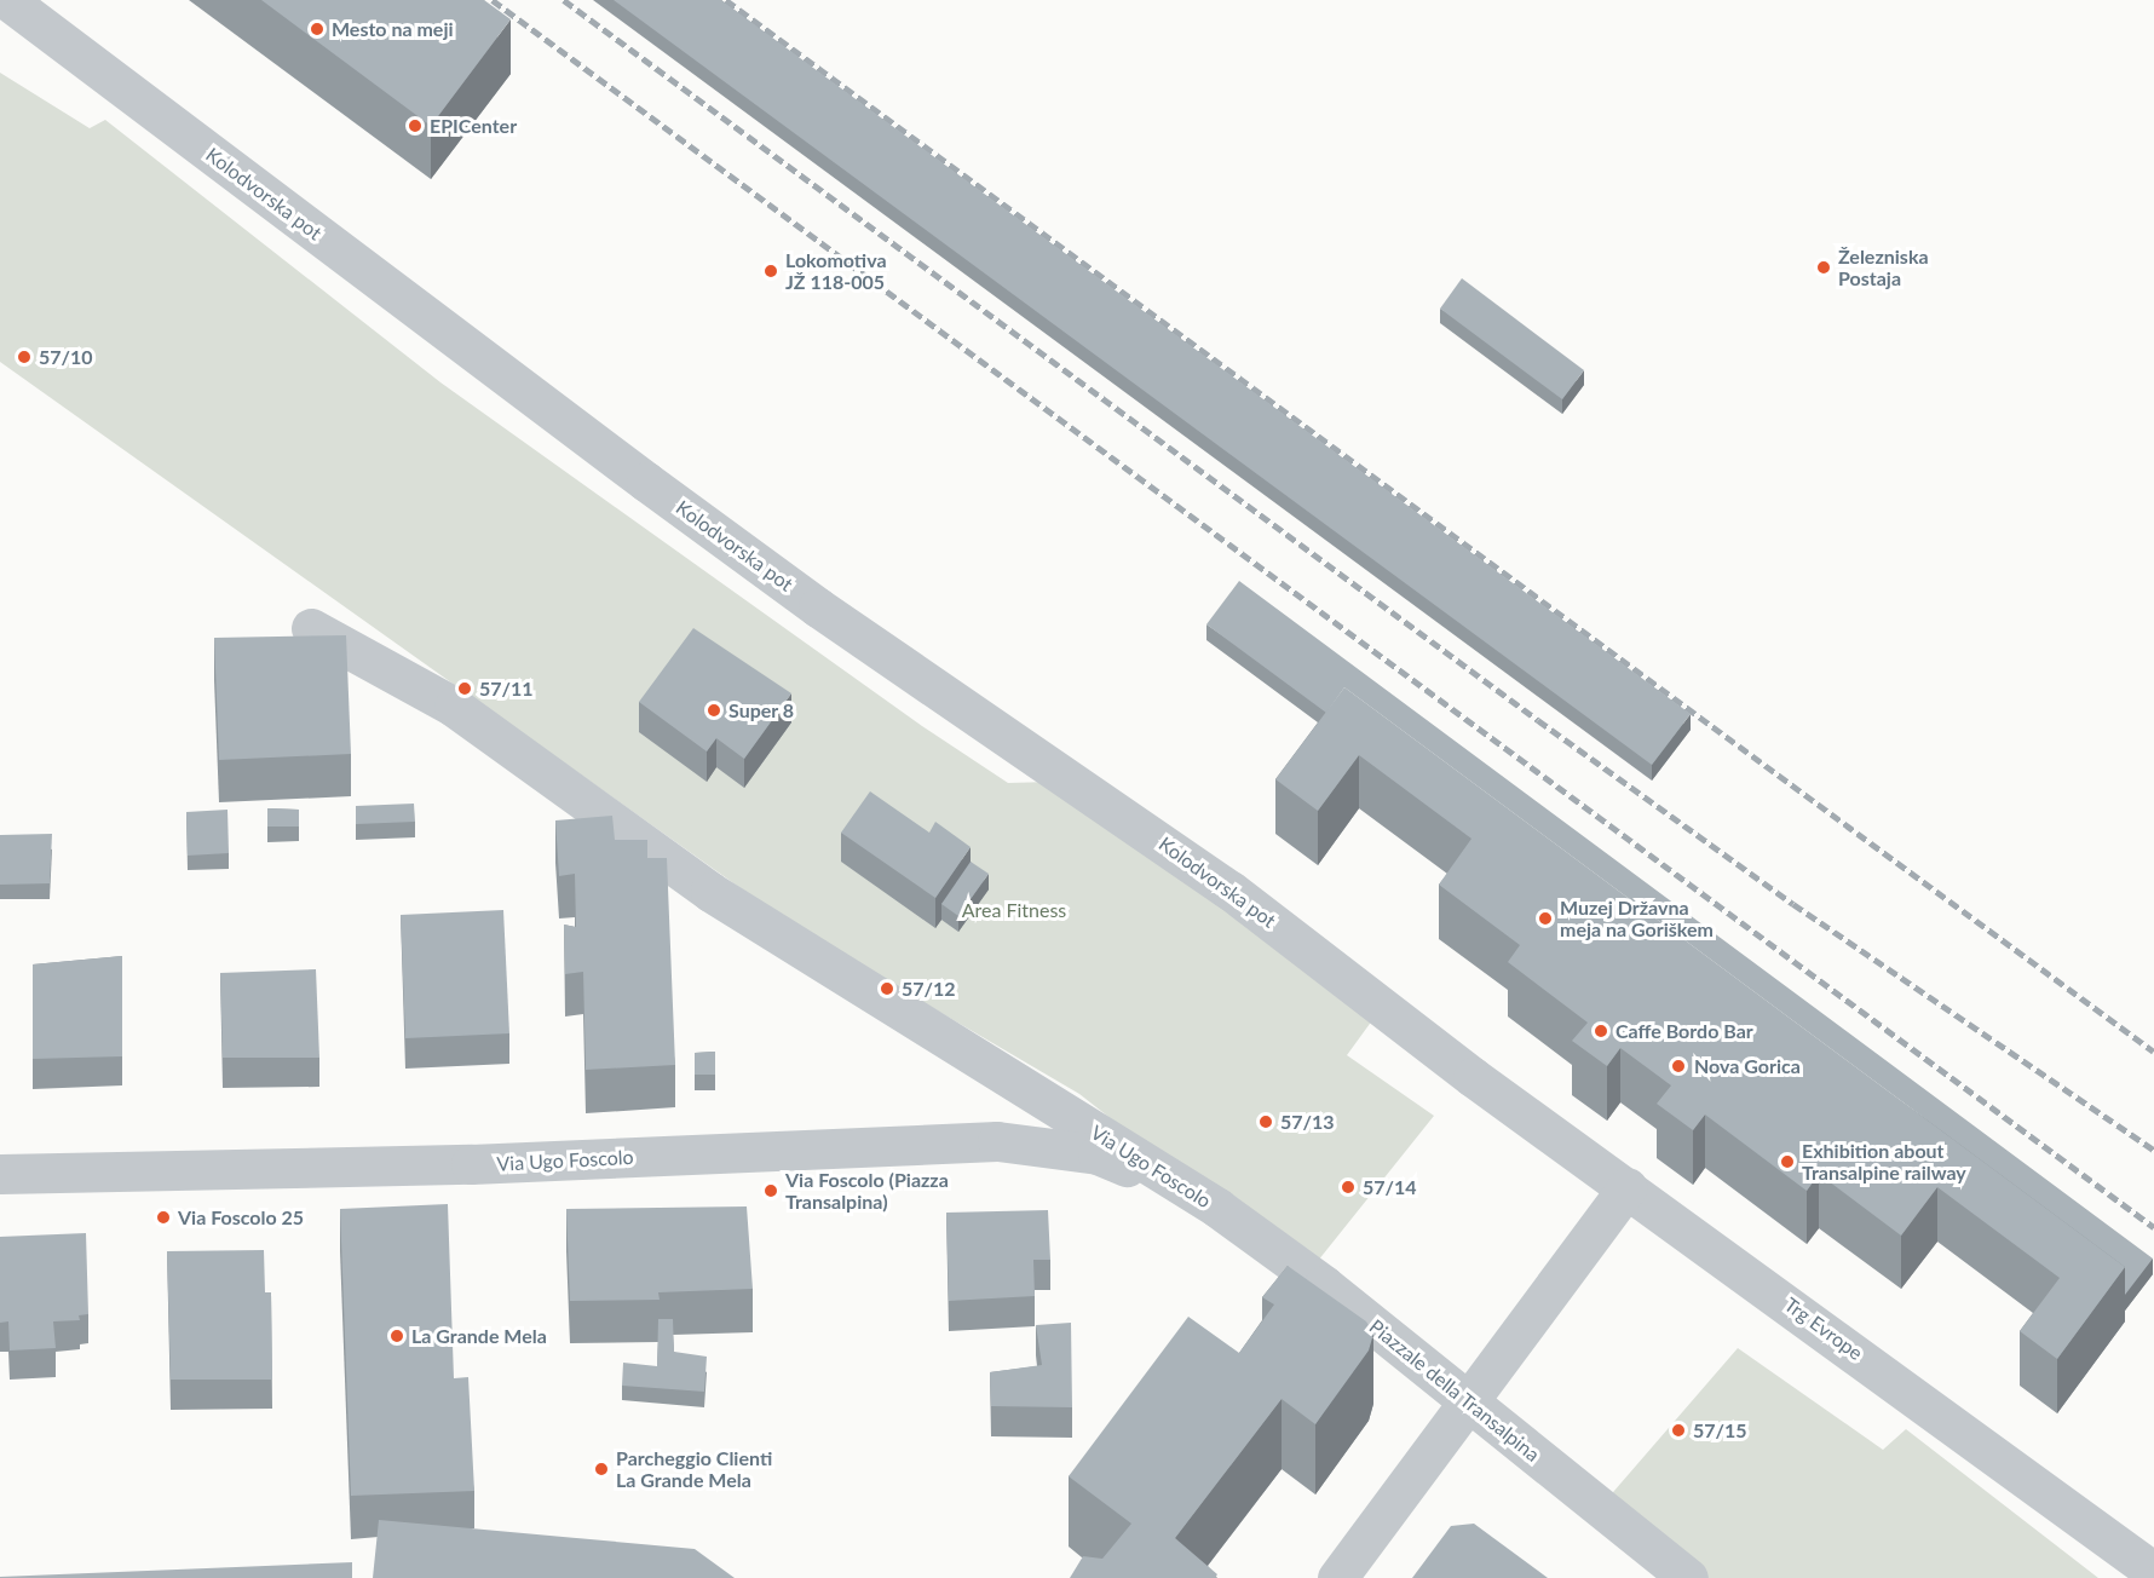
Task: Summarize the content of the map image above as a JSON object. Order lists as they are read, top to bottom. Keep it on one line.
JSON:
{"streets":{"street":["Kolodvorska pot","Via Ugo Foscolo","Trg Evrope","Piazzale della Transalpina"]},"crossings":[["Kolodvorska pot","Trg Evrope"],["Via Ugo Foscolo","Piazzale della Transalpina"]],"parks":["Area Fitness"],"places":["Mesto na meji","EPICenter","Železniska Postaja","Lokomotiva JŽ 118-005","57/10","57/11","Super 8","Muzej Državna meja na Goriškem","57/12","Caffe Bordo Bar","Nova Gorica","57/13","Exhibition about Transalpine railway","57/14","Via Foscolo (Piazza Transalpina)","Via Foscolo 25","La Grande Mela","57/15","Parcheggio Clienti La Grande Mela"]}
